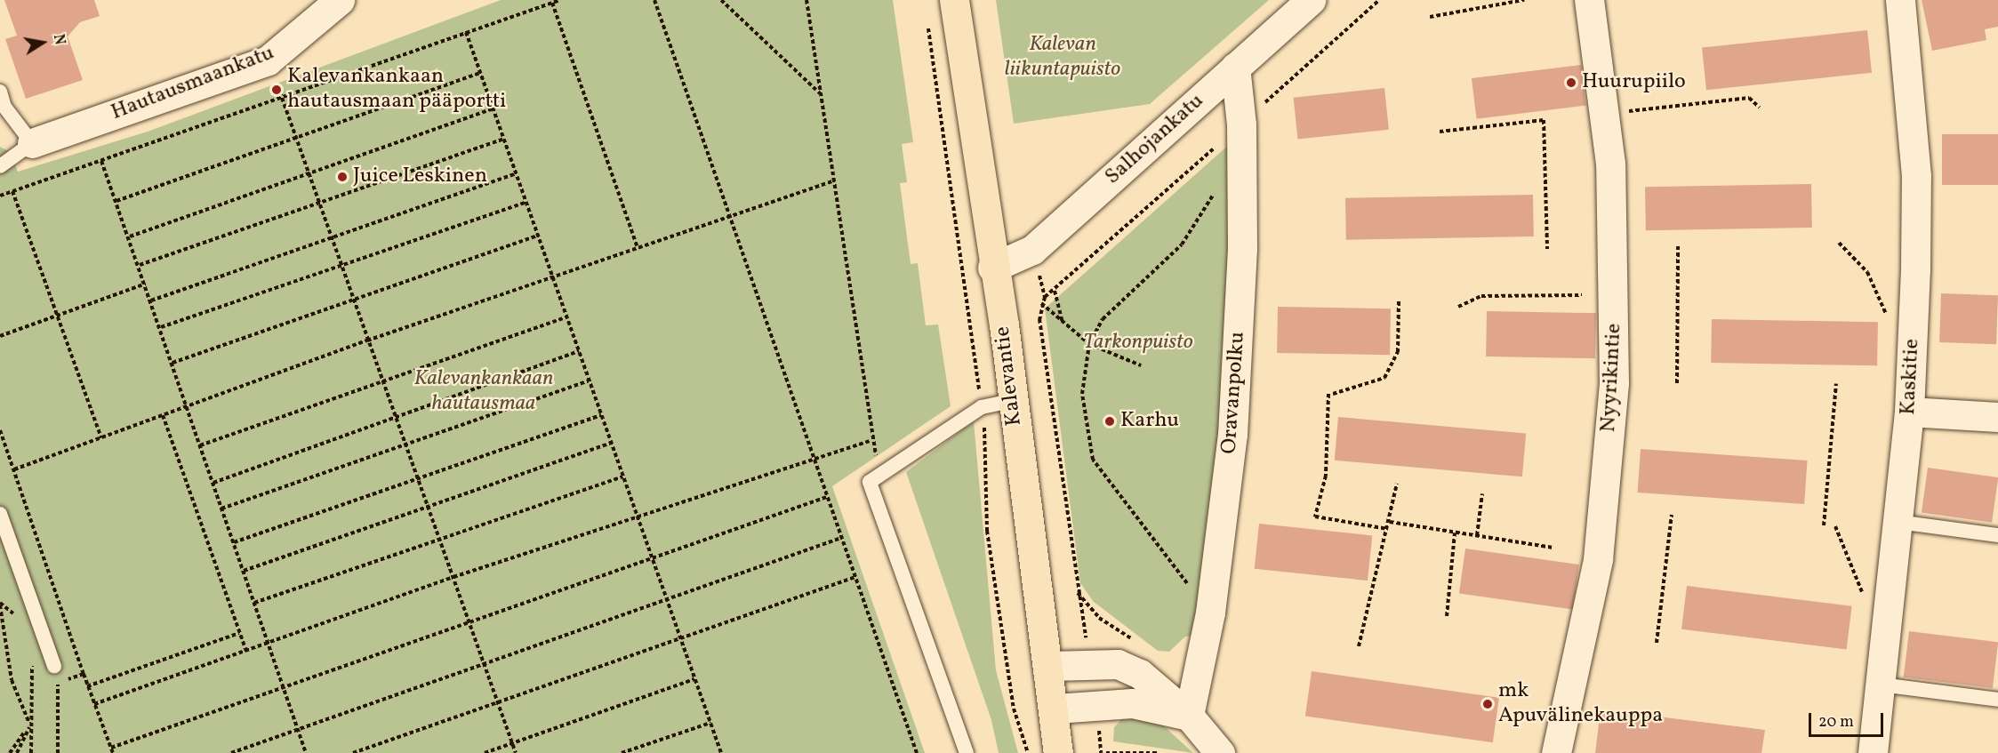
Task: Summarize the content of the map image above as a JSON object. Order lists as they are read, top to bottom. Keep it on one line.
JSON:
{"streets":{"main road":["Kalevantie"],"street":["Hautausmaankatu","Salhojankatu","Kaskitie","Nyyrikintie","Oravanpolku"]},"crossings":[["Salhojankatu","Kalevantie"],["Salhojankatu","Oravanpolku"]],"parks":["Kalevan liikuntapuisto","Tarkonpuisto","Kalevankankaan hautausmaa"],"places":["Huurupiilo","Kalevankankaan hautausmaan pääportti","Juice Leskinen","Karhu","mk Apuvälinekauppa"],"scale_bar":"20 m","north":"right"}
